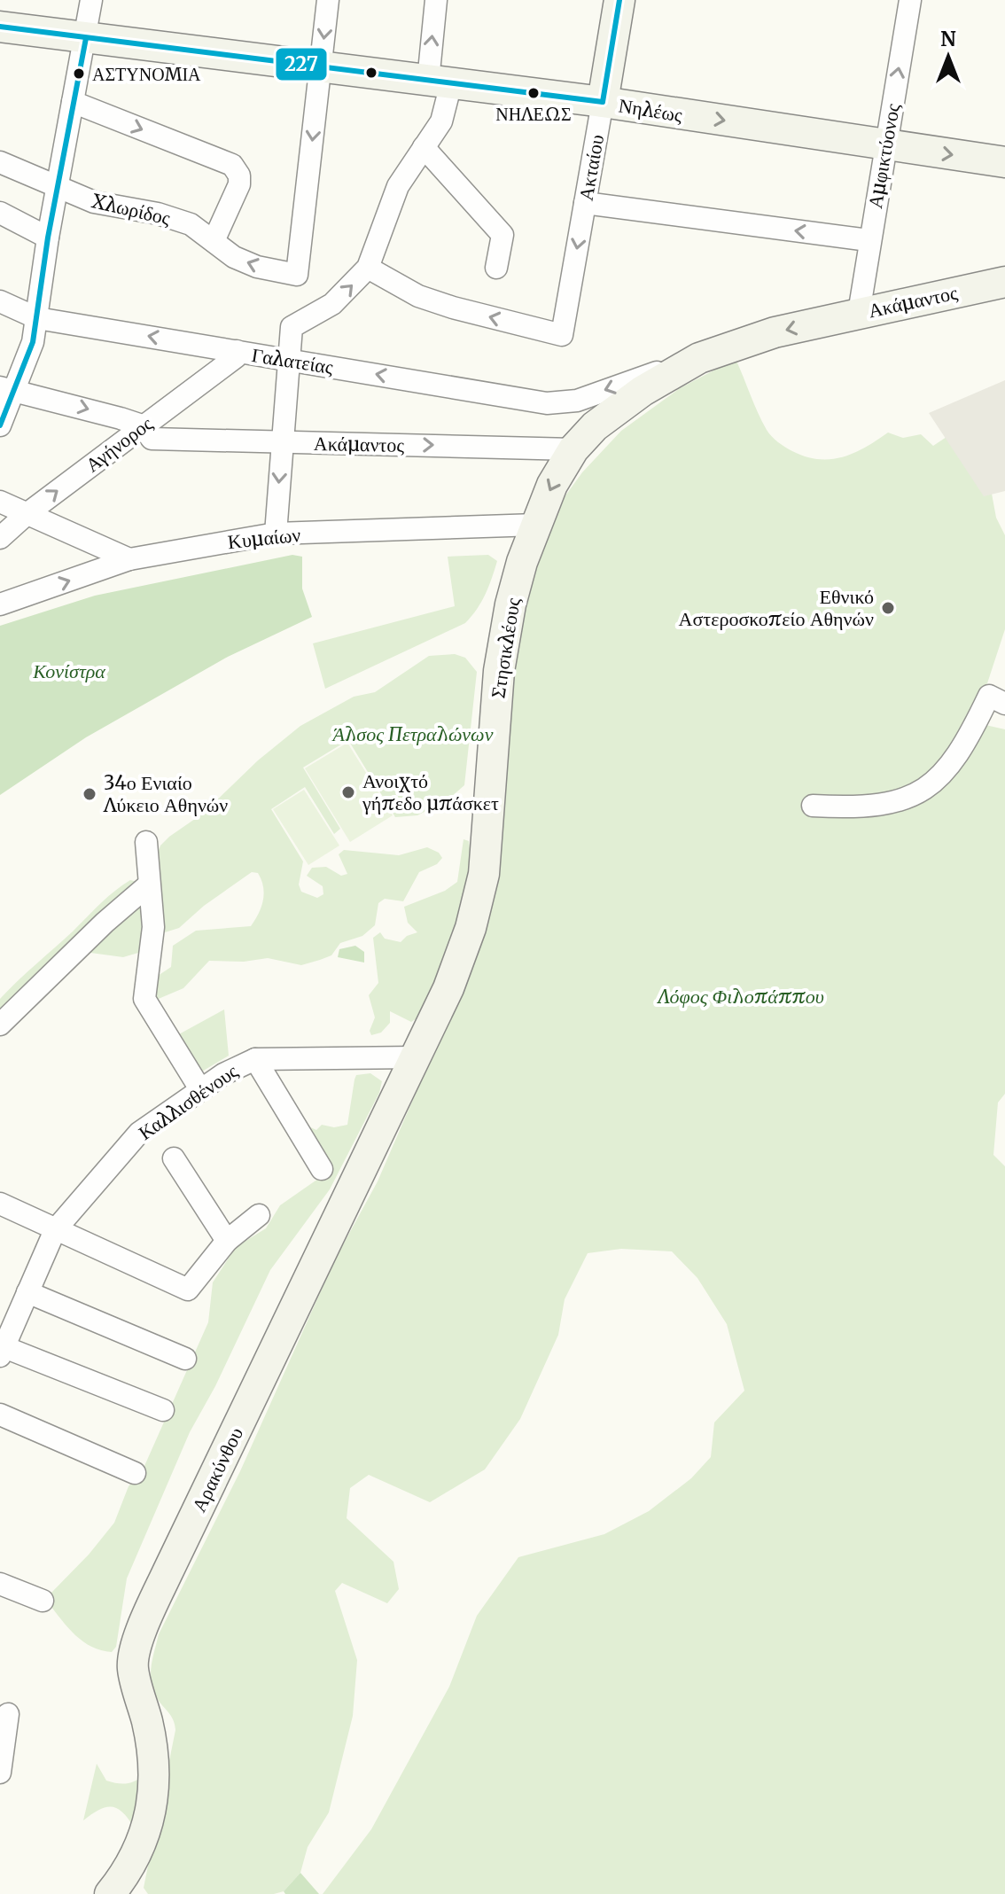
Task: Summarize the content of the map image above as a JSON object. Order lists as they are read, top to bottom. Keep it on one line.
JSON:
{"streets":{"street":["Νηλέως","Αμφικτύονος","Ακταίου","Χλωρίδος","Ακάμαντος","Γαλατείας","Αγήνορος","Κυμαίων","Στησικλέους","Καλλισθένους","Αρακύνθου"]},"crossings":[["Νηλέως","Αμφικτύονος"],["Νηλέως","Ακταίου"],["Νηλέως","Χλωρίδος"],["Αμφικτύονος","Ακάμαντος"],["Ακάμαντος","Γαλατείας"],["Ακάμαντος","Αγήνορος"],["Ακάμαντος","Στησικλέους"],["Γαλατείας","Αγήνορος"],["Κυμαίων","Στησικλέους"],["Στησικλέους","Καλλισθένους"],["Στησικλέους","Αρακύνθου"],["Καλλισθένους","Αρακύνθου"]],"one_way":["Αμφικτύονος","Γαλατείας","Αγήνορος"],"parks":["Κονίστρα","Άλσος Πετραλώνων","Λόφος Φιλοπάππου"],"places":["ΑΣΤΥΝΟΜΙΑ","ΝΗΛΕΩΣ","Εθνικό Αστεροσκοπείο Αθηνών","Ανοιχτό γήπεδο μπάσκετ","34ο Ενιαίο Λύκειο Αθηνών"],"lines":["transit line 227"],"north":"top"}
